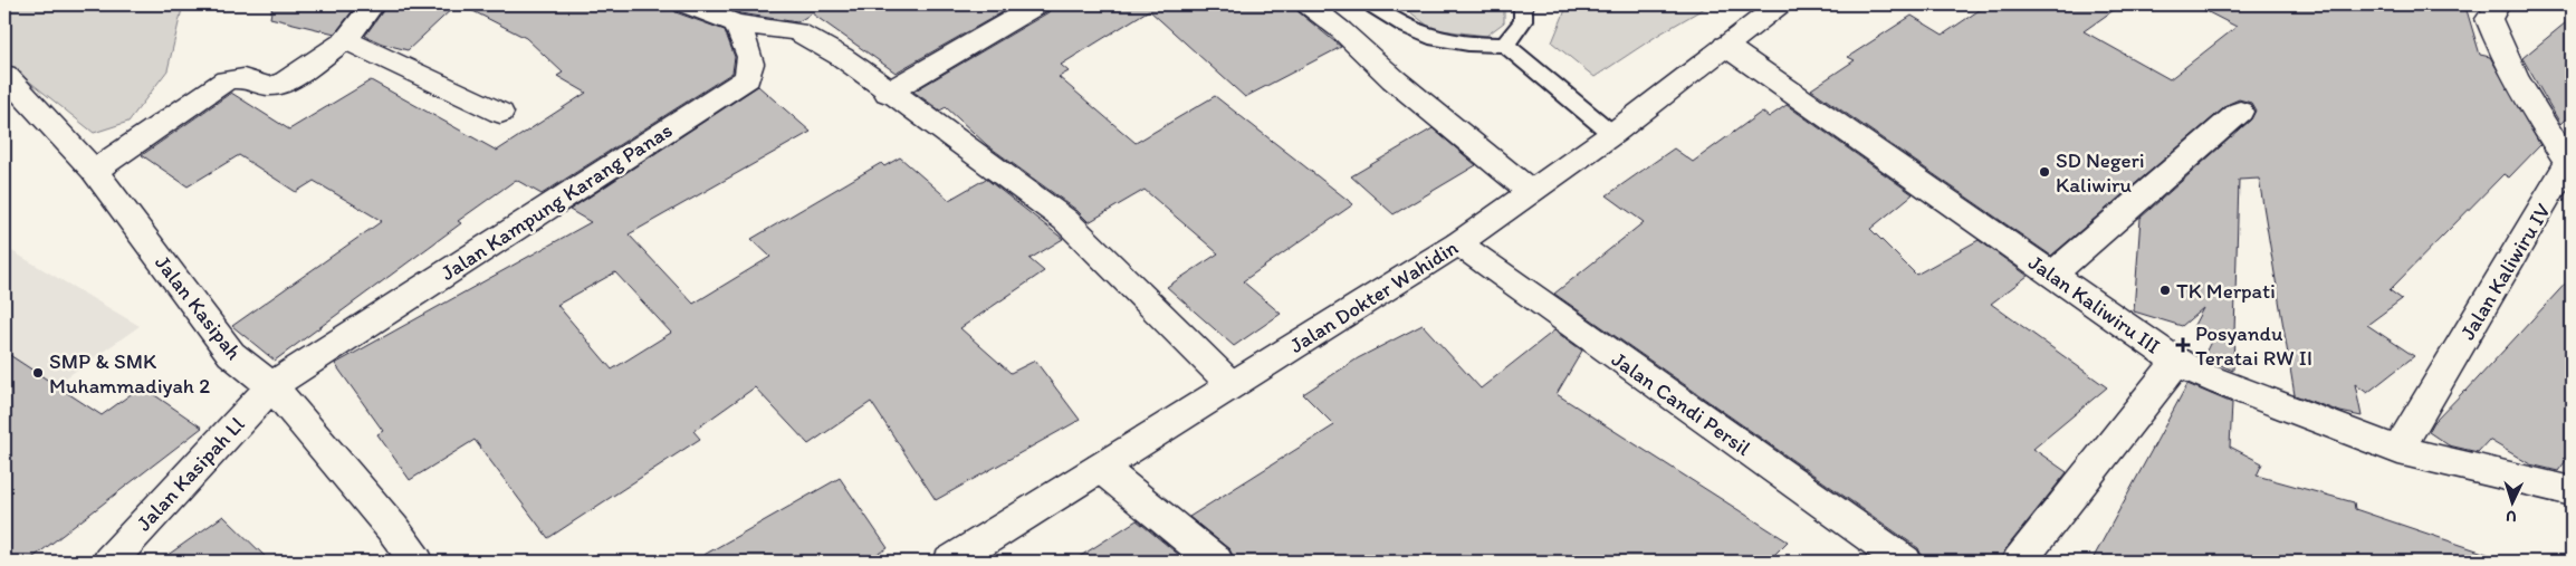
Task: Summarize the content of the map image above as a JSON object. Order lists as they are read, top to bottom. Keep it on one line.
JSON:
{"streets":{"main road":["Jalan Kampung Karang Panas","Jalan Kaliwiru IV","Jalan Dokter Wahidin","Jalan Kaliwiru III","Jalan Kasipah","Jalan Candi Persil","Jalan Kasipah Ll"]},"crossings":[["Jalan Kampung Karang Panas","Jalan Kasipah"],["Jalan Kampung Karang Panas","Jalan Kasipah Ll"],["Jalan Kaliwiru IV","Jalan Kaliwiru III"],["Jalan Dokter Wahidin","Jalan Kaliwiru III"],["Jalan Dokter Wahidin","Jalan Candi Persil"],["Jalan Kasipah","Jalan Kasipah Ll"]],"places":{"other":["SD Negeri Kaliwiru","TK Merpati","SMP & SMK Muhammadiyah 2"],"health":["Posyandu Teratai RW II"]},"north":"bottom"}
